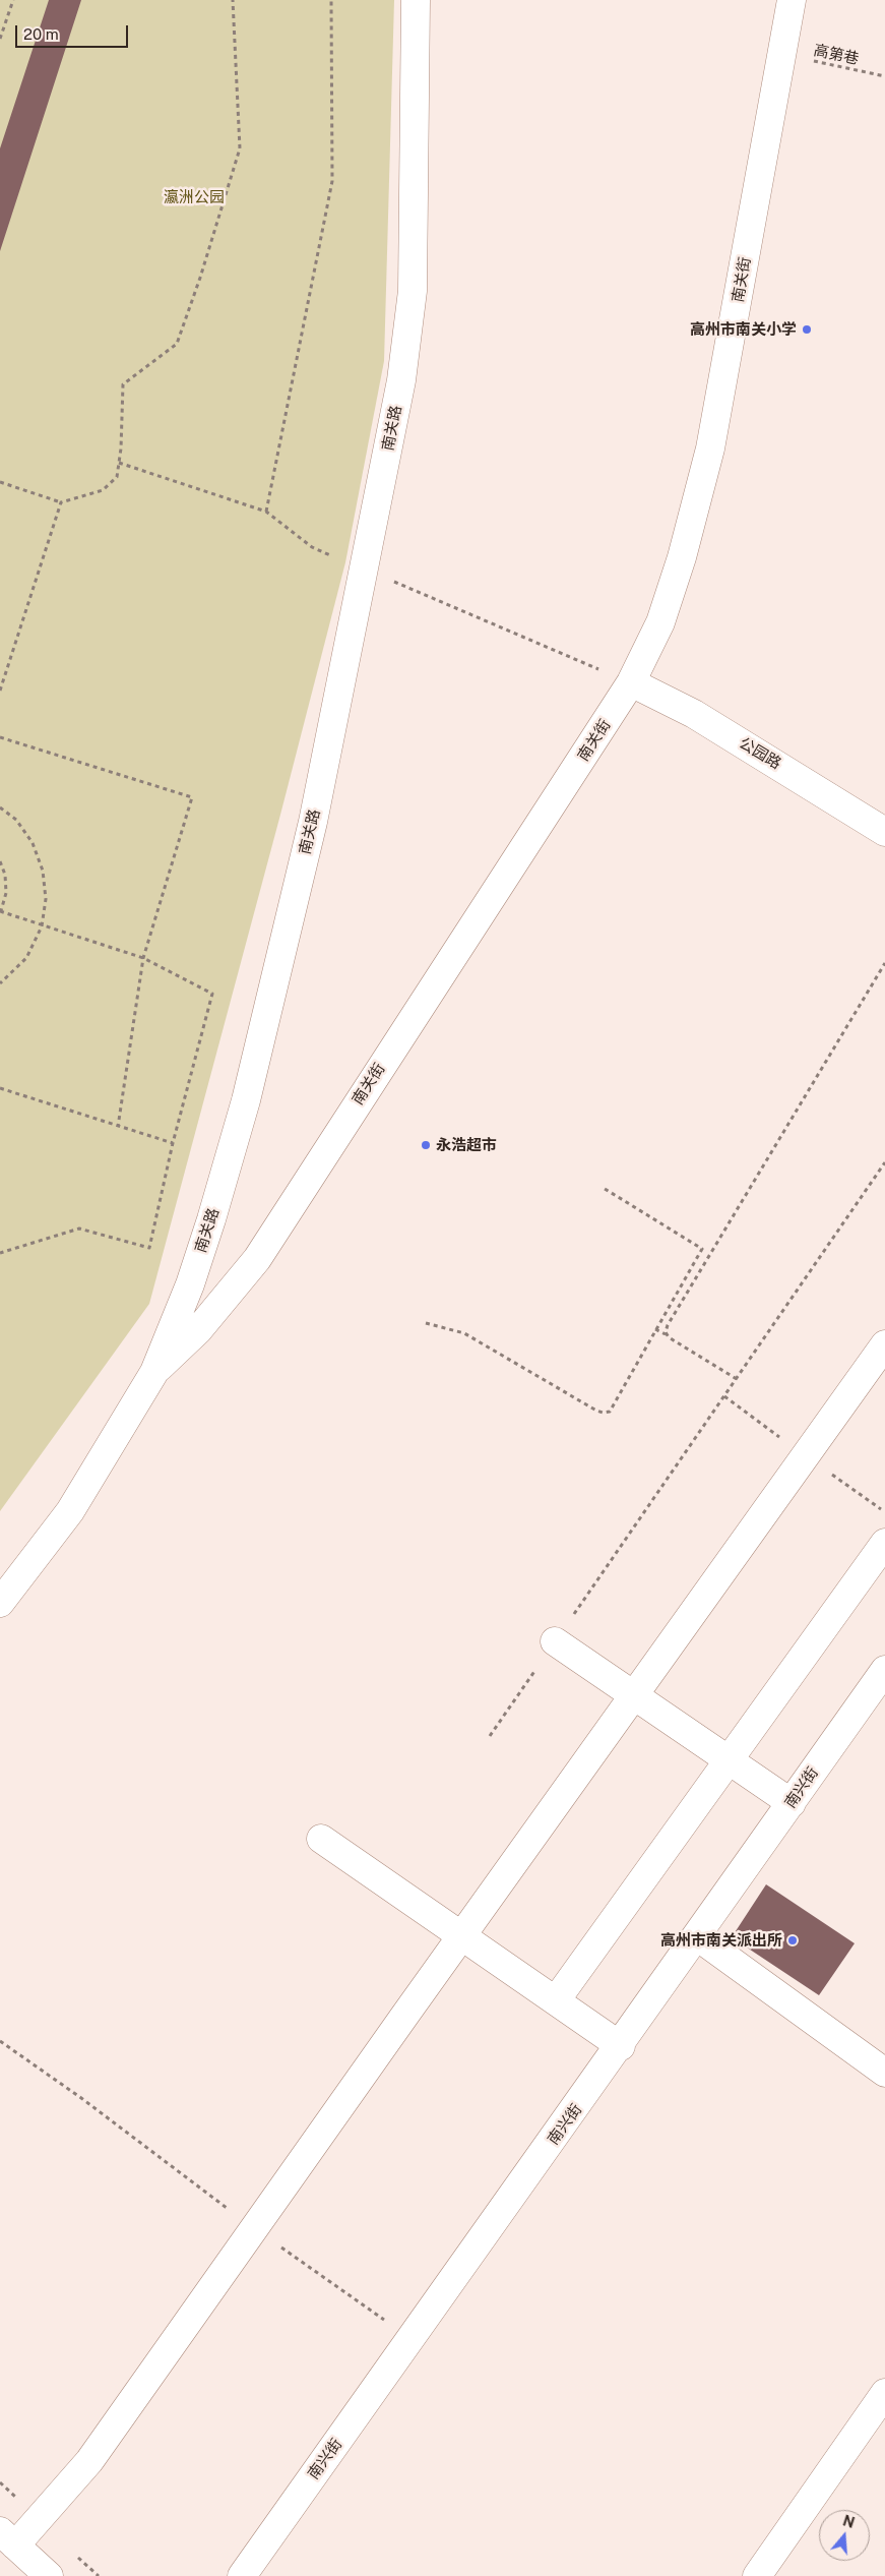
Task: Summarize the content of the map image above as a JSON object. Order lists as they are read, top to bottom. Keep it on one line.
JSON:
{"streets":{"street":["南关街","南关路","公园路","南兴街"],"path":["高第巷"]},"crossings":[["高第巷","南关街"],["南关街","南关路"],["南关街","公园路"]],"parks":["瀛洲公园"],"places":["高州市南关小学","永浩超市","高州市南关派出所"],"scale_bar":"20 m","north":"top"}
